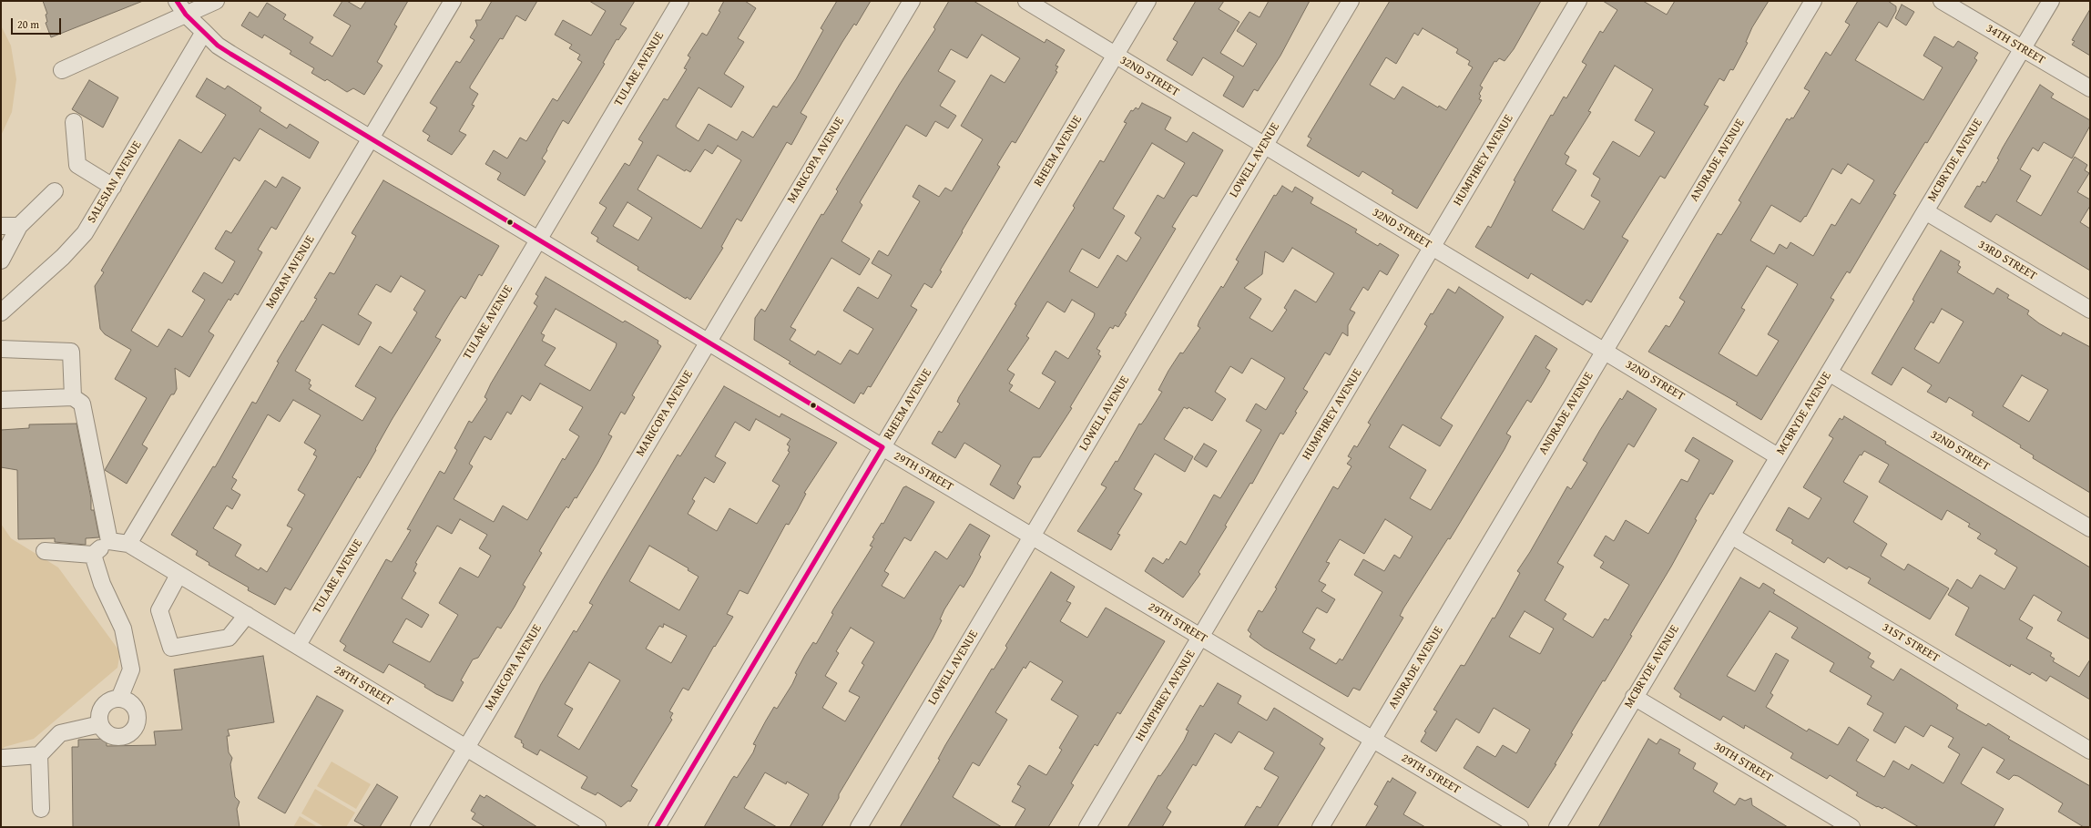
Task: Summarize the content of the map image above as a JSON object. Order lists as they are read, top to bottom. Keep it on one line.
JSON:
{"streets":{"street":["34TH STREET","TULARE AVENUE","32ND STREET","RHEEM AVENUE","MARICOPA AVENUE","LOWELL AVENUE","HUMPHREY AVENUE","ANDRADE AVENUE","MCBRYDE AVENUE","SALESIAN AVENUE","33RD STREET","MORAN AVENUE","29TH STREET","31ST STREET","28TH STREET","30TH STREET"]},"crossings":[["34TH STREET","MCBRYDE AVENUE"],["TULARE AVENUE","29TH STREET"],["TULARE AVENUE","28TH STREET"],["32ND STREET","RHEEM AVENUE"],["32ND STREET","LOWELL AVENUE"],["32ND STREET","HUMPHREY AVENUE"],["32ND STREET","ANDRADE AVENUE"],["32ND STREET","MCBRYDE AVENUE"],["RHEEM AVENUE","29TH STREET"],["MARICOPA AVENUE","29TH STREET"],["MARICOPA AVENUE","28TH STREET"],["LOWELL AVENUE","29TH STREET"],["HUMPHREY AVENUE","29TH STREET"],["ANDRADE AVENUE","29TH STREET"],["MCBRYDE AVENUE","33RD STREET"],["MCBRYDE AVENUE","31ST STREET"],["MCBRYDE AVENUE","30TH STREET"],["SALESIAN AVENUE","29TH STREET"],["MORAN AVENUE","29TH STREET"],["MORAN AVENUE","28TH STREET"]],"scale_bar":"20 m"}
